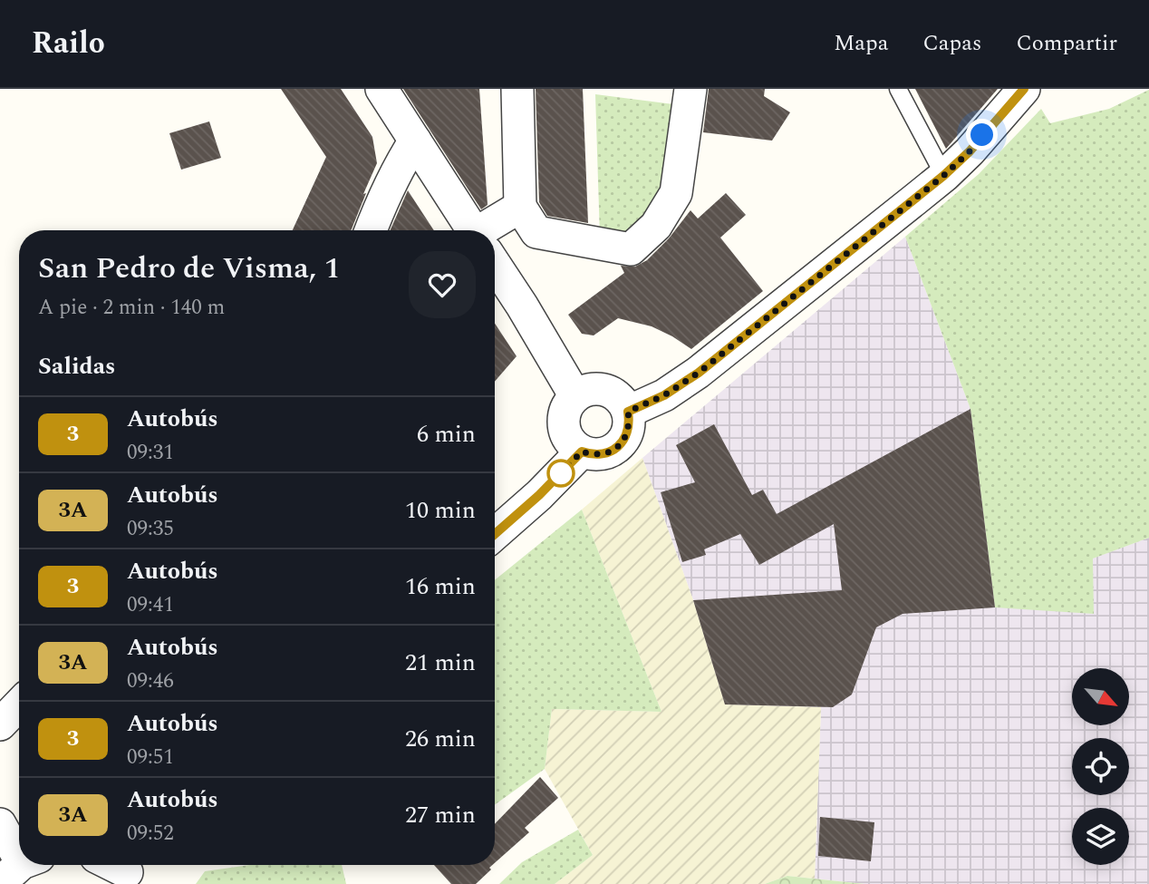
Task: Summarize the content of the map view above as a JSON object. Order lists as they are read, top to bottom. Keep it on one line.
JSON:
{"lines":["bus line 3"],"north":"bottom right","page":{"header":"Railo","nav":["Mapa","Capas","Compartir"],"heading":[["San Pedro de Visma, 1","A pie · 2 min · 140 m"],"Salidas"],"list":[{"mark":"3","name":"Autobús","note":"09:31","value":"6 min"},{"mark":"3A","name":"Autobús","note":"09:35","value":"10 min"},{"mark":"3","name":"Autobús","note":"09:41","value":"16 min"},{"mark":"3A","name":"Autobús","note":"09:46","value":"21 min"},{"mark":"3","name":"Autobús","note":"09:51","value":"26 min"},{"mark":"3A","name":"Autobús","note":"09:52","value":"27 min"}]}}
